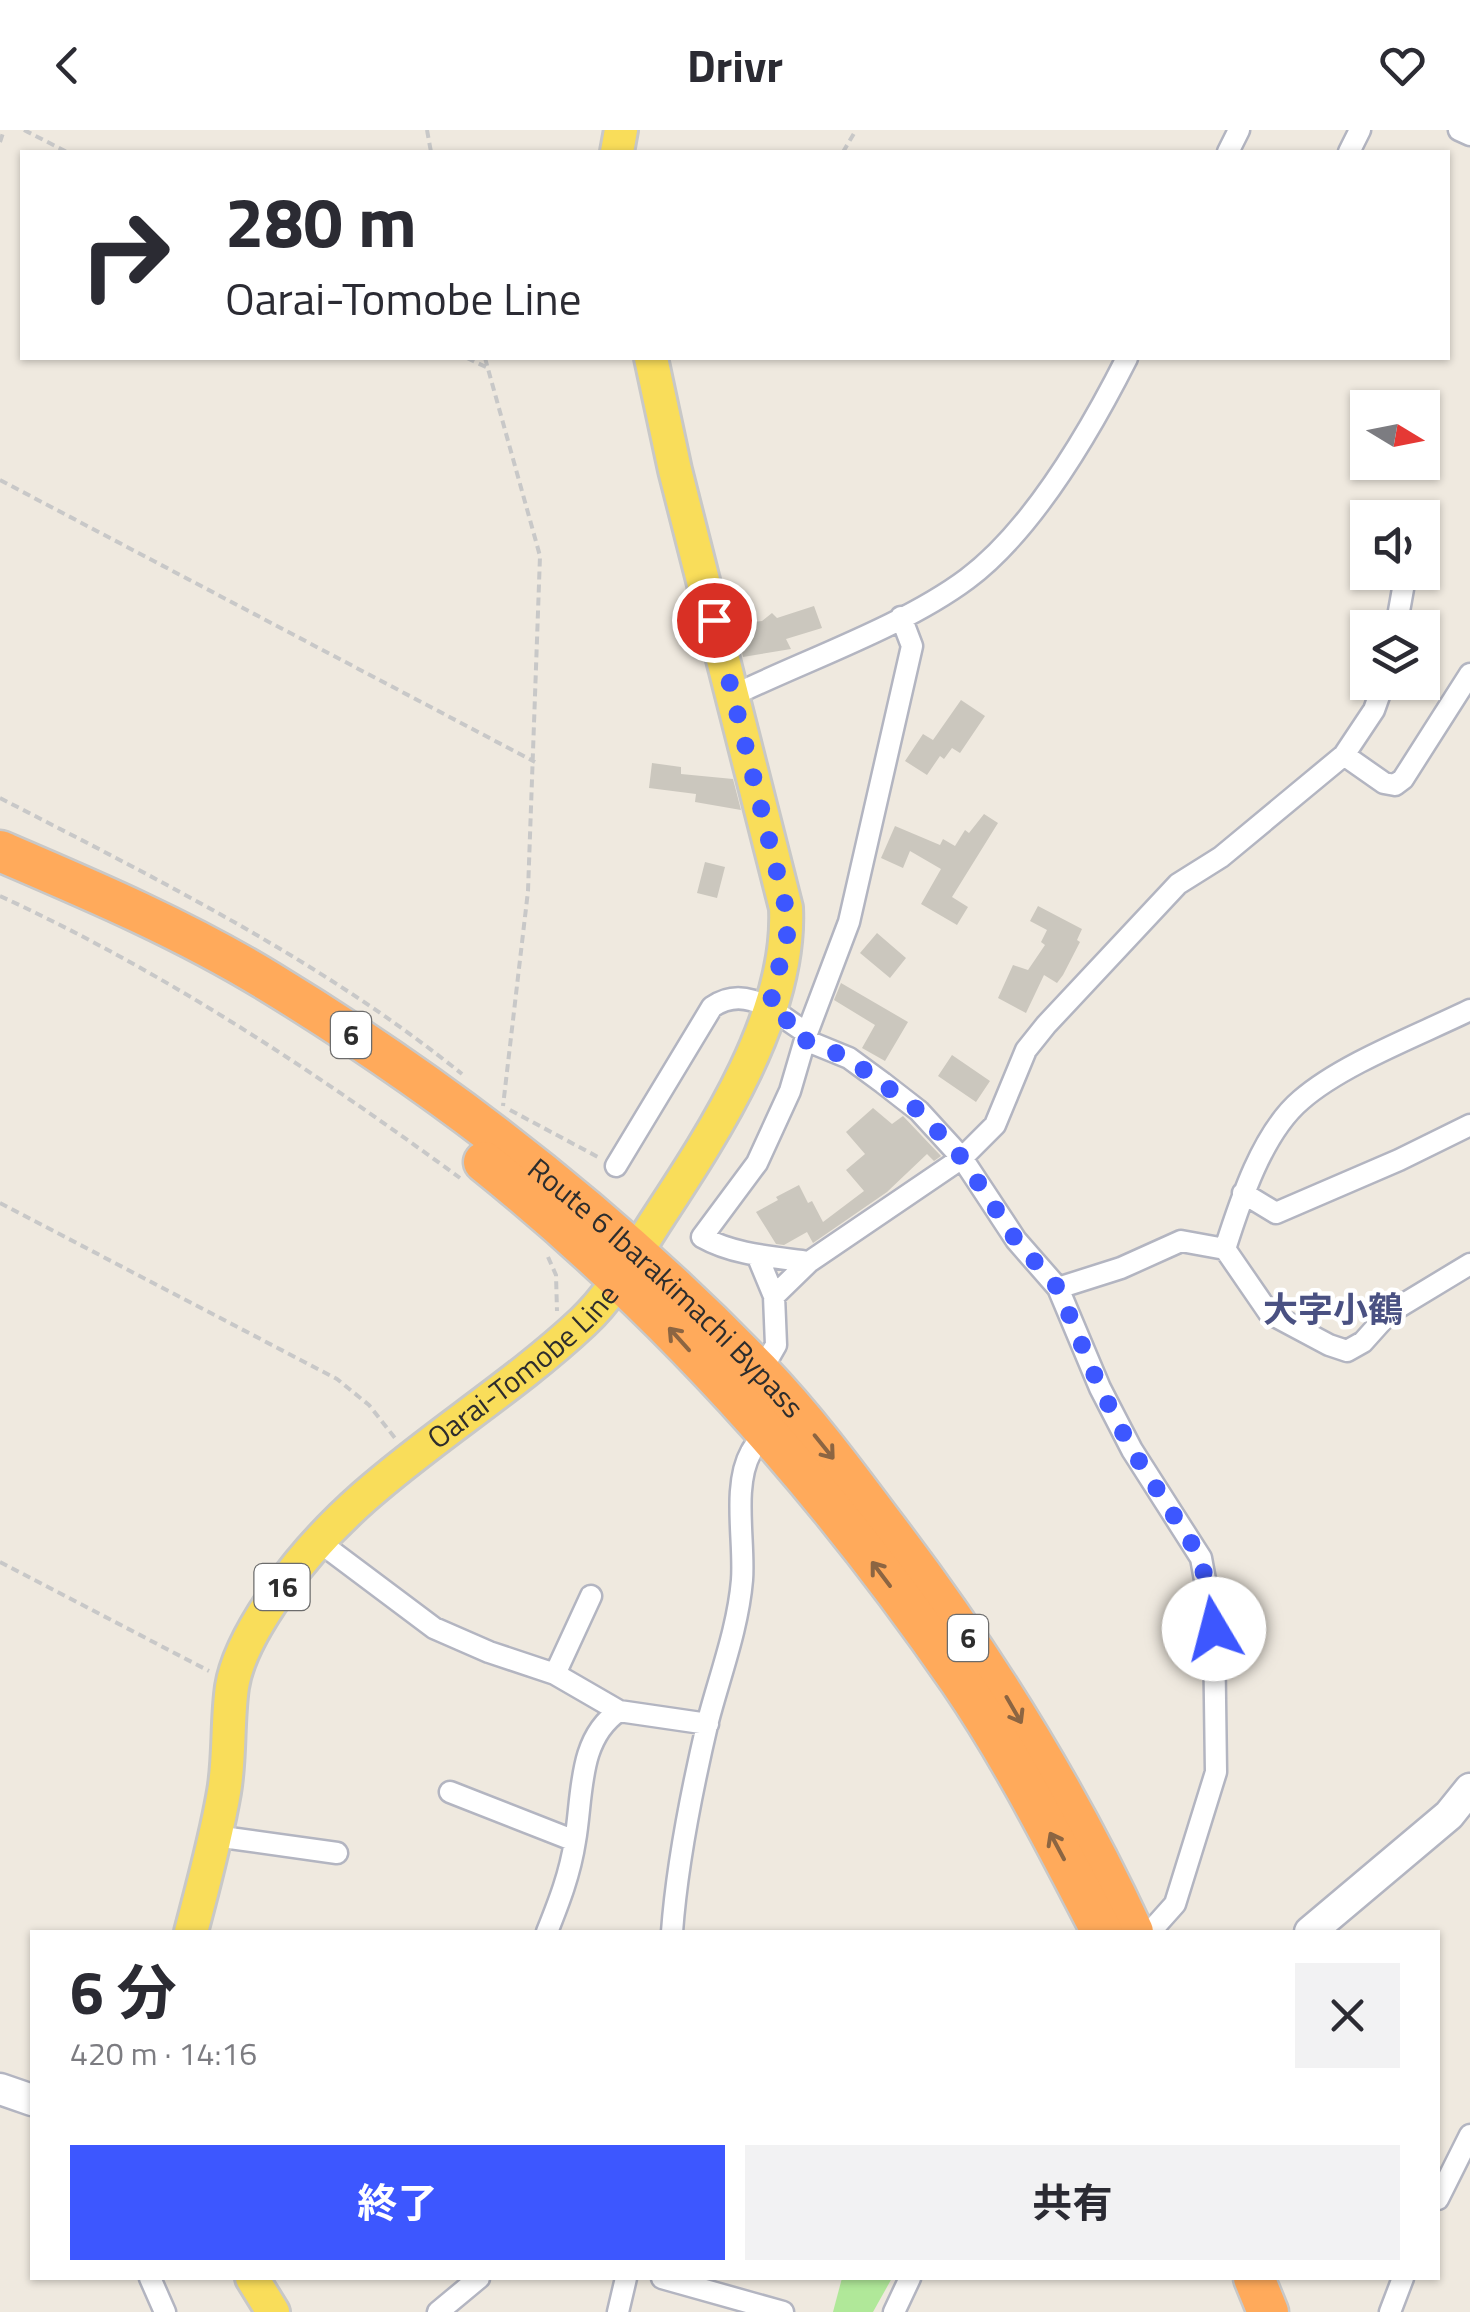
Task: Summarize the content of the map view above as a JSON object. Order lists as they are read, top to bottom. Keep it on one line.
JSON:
{"streets":{"highway":["6","Route 6 Ibarakimachi Bypass"],"main road":["Oarai-Tomobe Line","16"]},"crossings":[["Route 6 Ibarakimachi Bypass","Oarai-Tomobe Line"]],"districts":["大字小鶴"],"north":"right","page":{"header":"Drivr","turn":["280 m","Oarai-Tomobe Line"],"heading":["6 分","420 m · 14:16"],"buttons":["終了","共有"]}}
